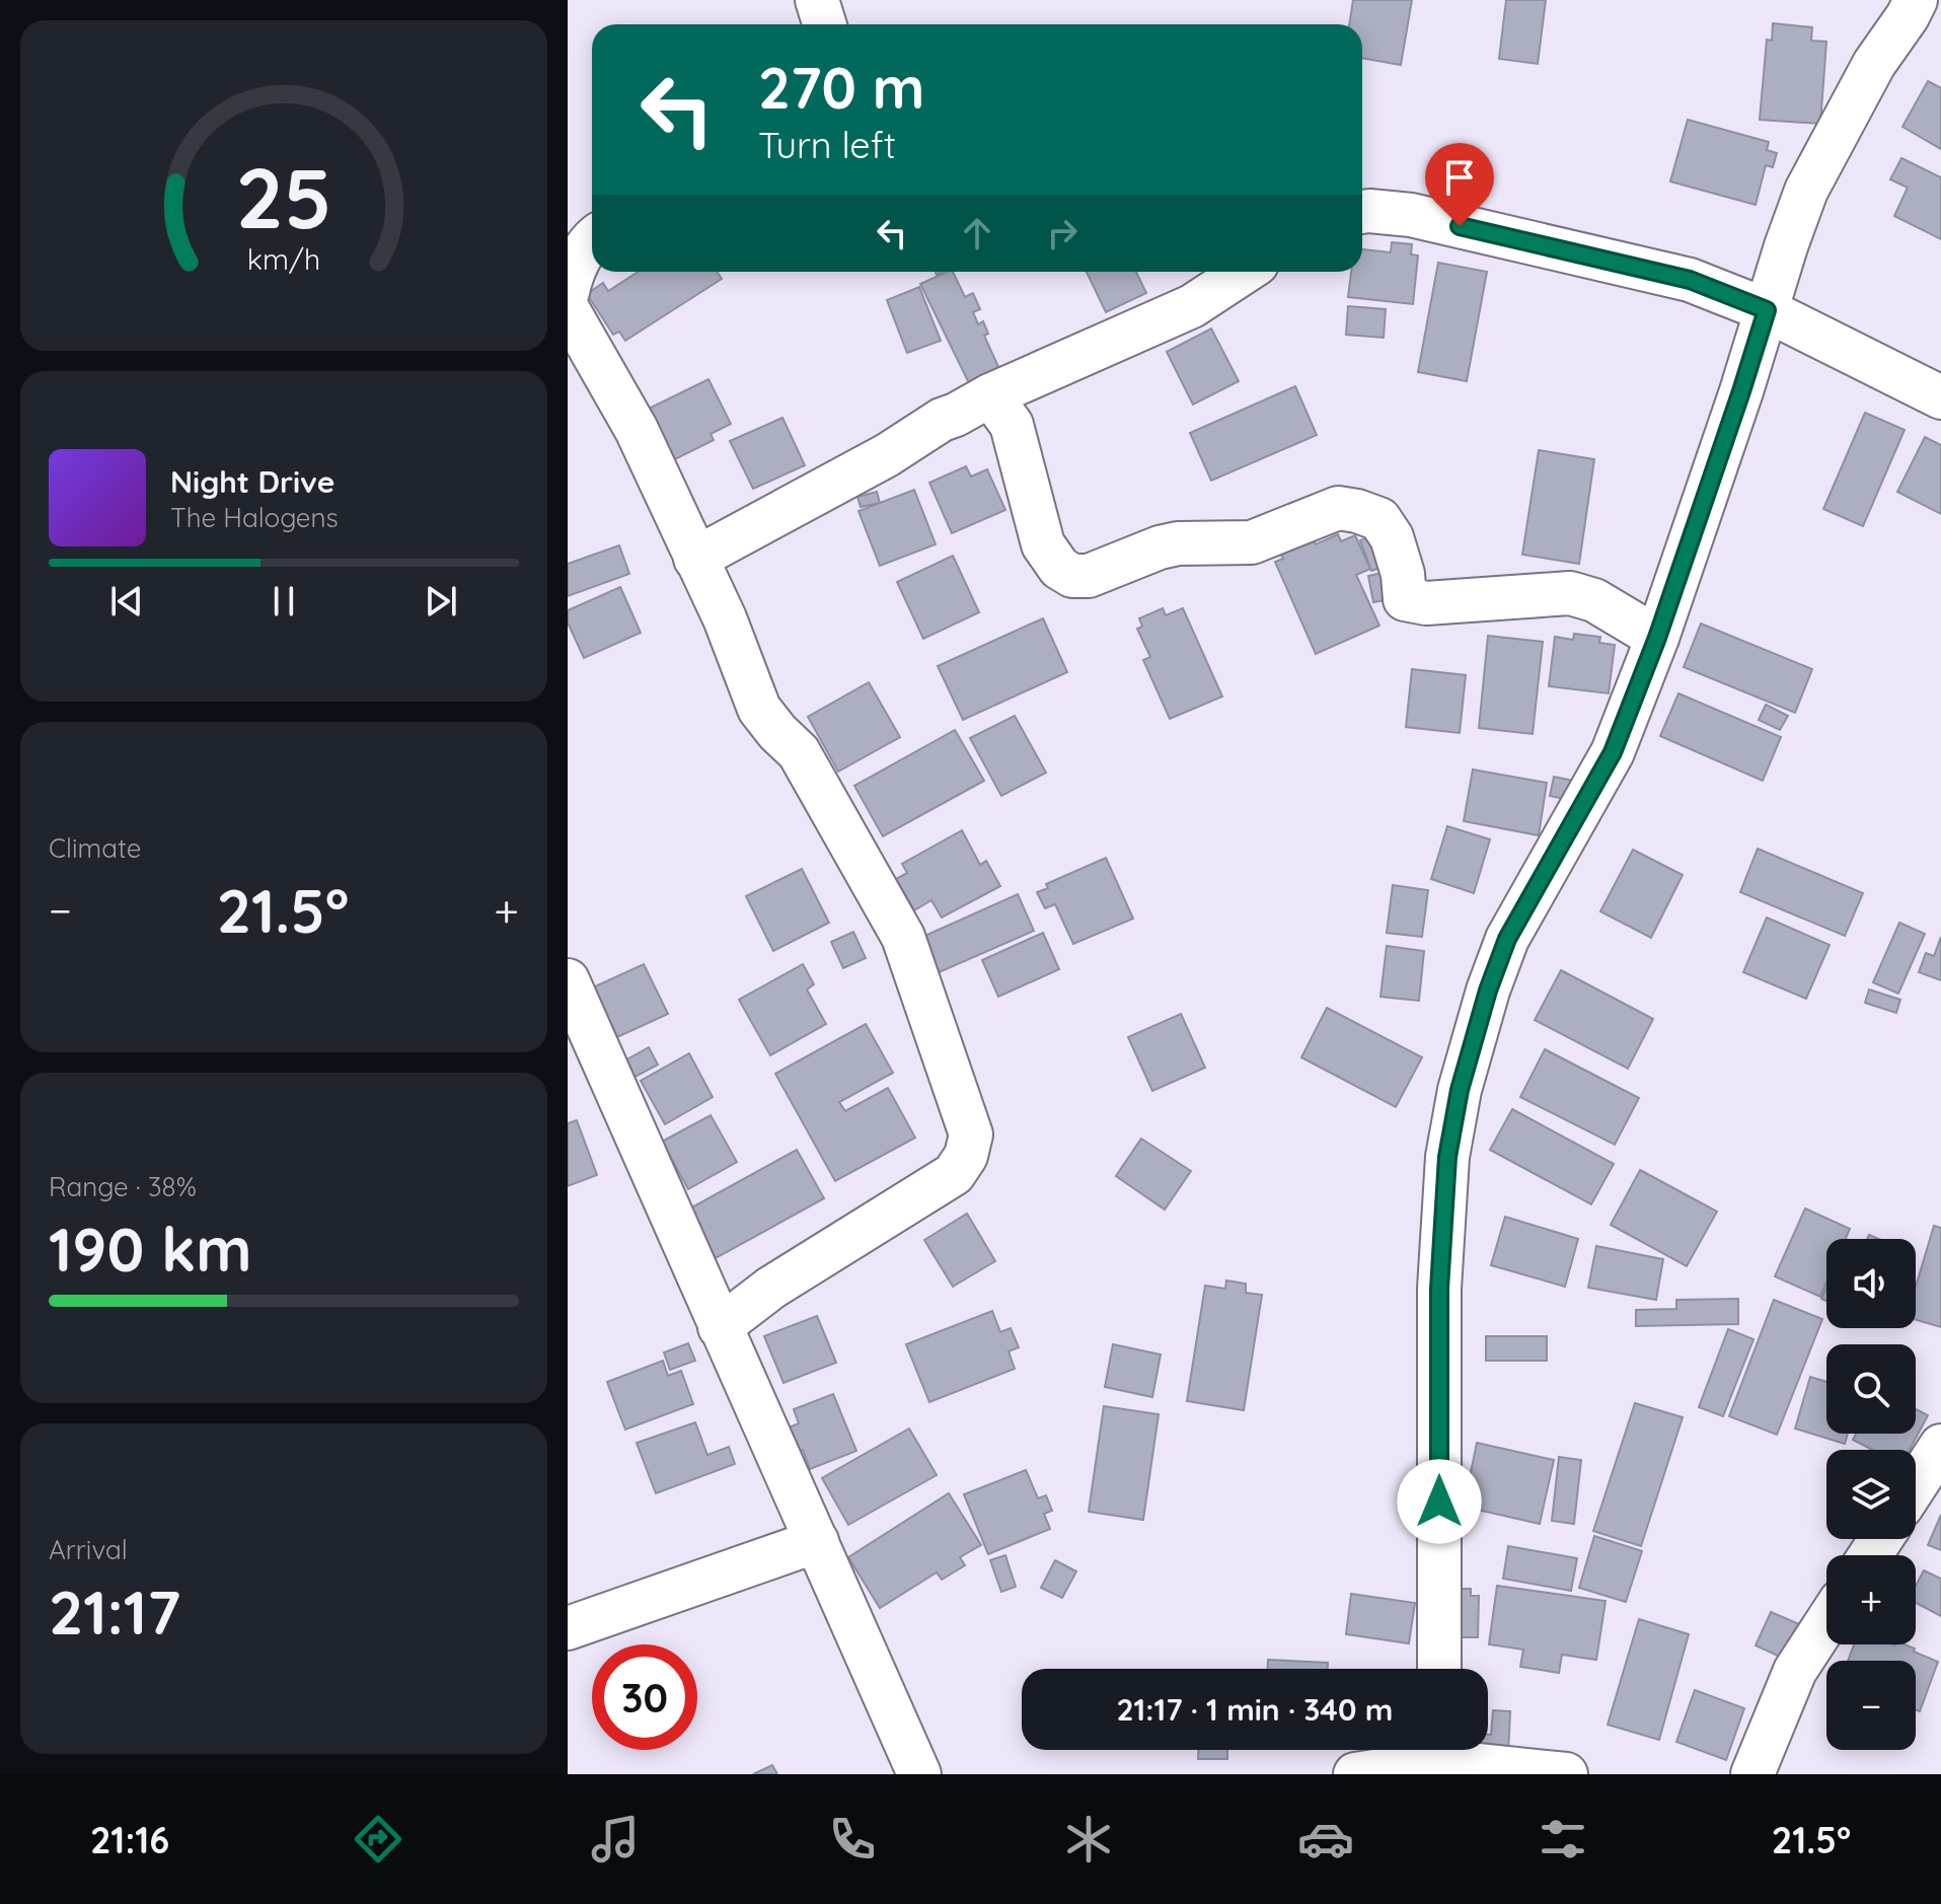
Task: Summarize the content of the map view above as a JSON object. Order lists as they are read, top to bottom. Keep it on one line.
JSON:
{"page":{"turn":["270 m","Turn left"],"song":["Night Drive","The Halogens"],"tile":["Climate",["Range · 38%","190 km"],["Arrival","21:17"]],"heat":["−","21.5°","+"],"map_buttons":["+","−"],"limit":"30","trip":"21:17 · 1 min · 340 m","tabs":["21:16","21.5°"],"gauge":["25","km/h"]}}
